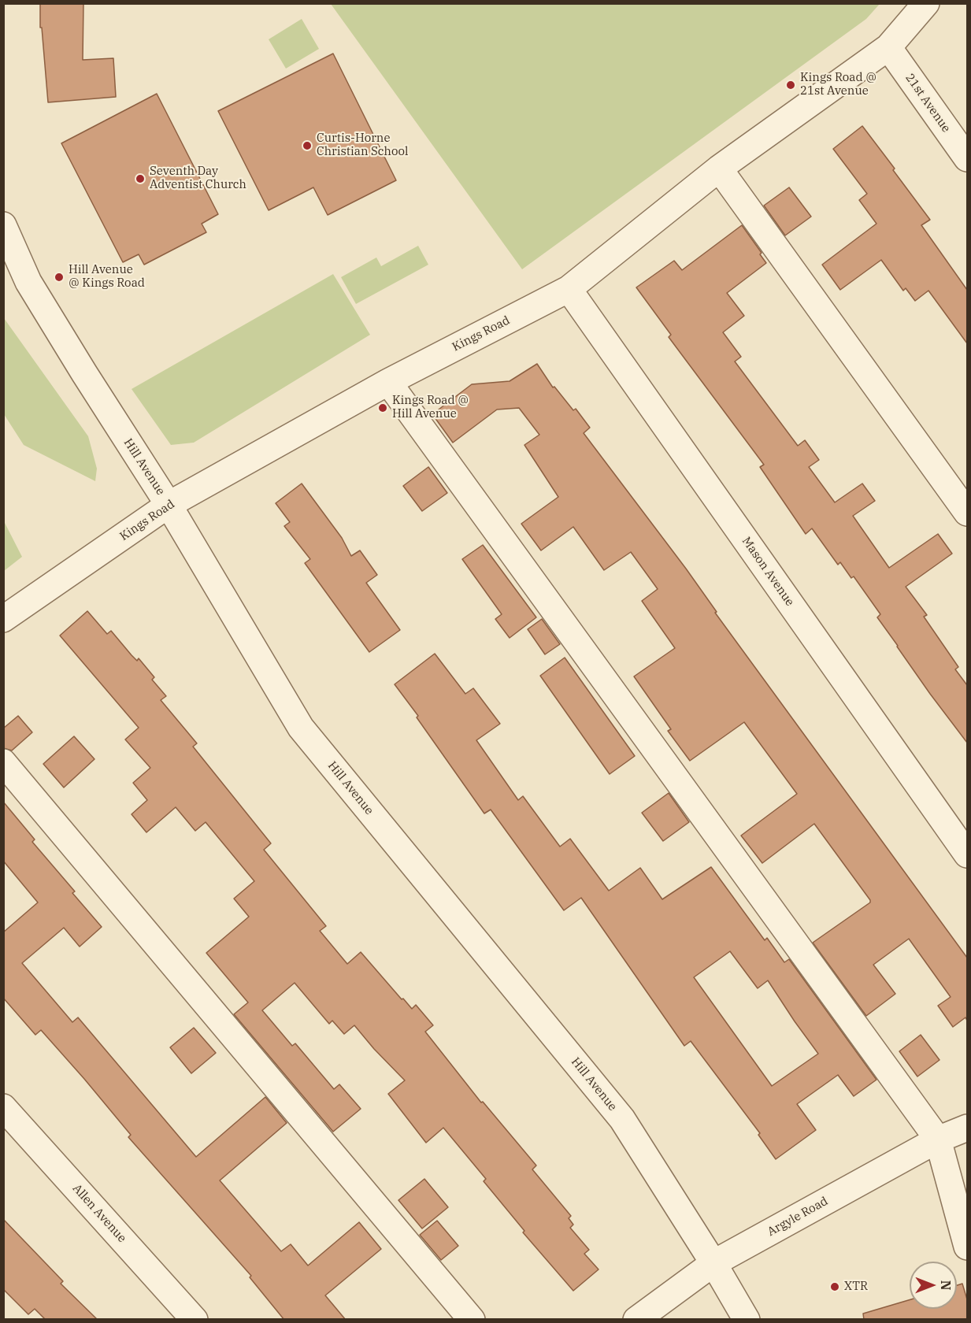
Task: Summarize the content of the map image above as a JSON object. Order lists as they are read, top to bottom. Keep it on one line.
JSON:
{"streets":{"street":["21st Avenue","Kings Road","Hill Avenue","Mason Avenue","Allen Avenue","Argyle Road"]},"crossings":[["21st Avenue","Kings Road"],["Kings Road","Hill Avenue"],["Kings Road","Mason Avenue"],["Hill Avenue","Argyle Road"]],"places":["Kings Road @ 21st Avenue","Curtis-Horne Christian School","Seventh Day Adventist Church","Hill Avenue @ Kings Road","Kings Road @ Hill Avenue","XTR"],"north":"right"}
